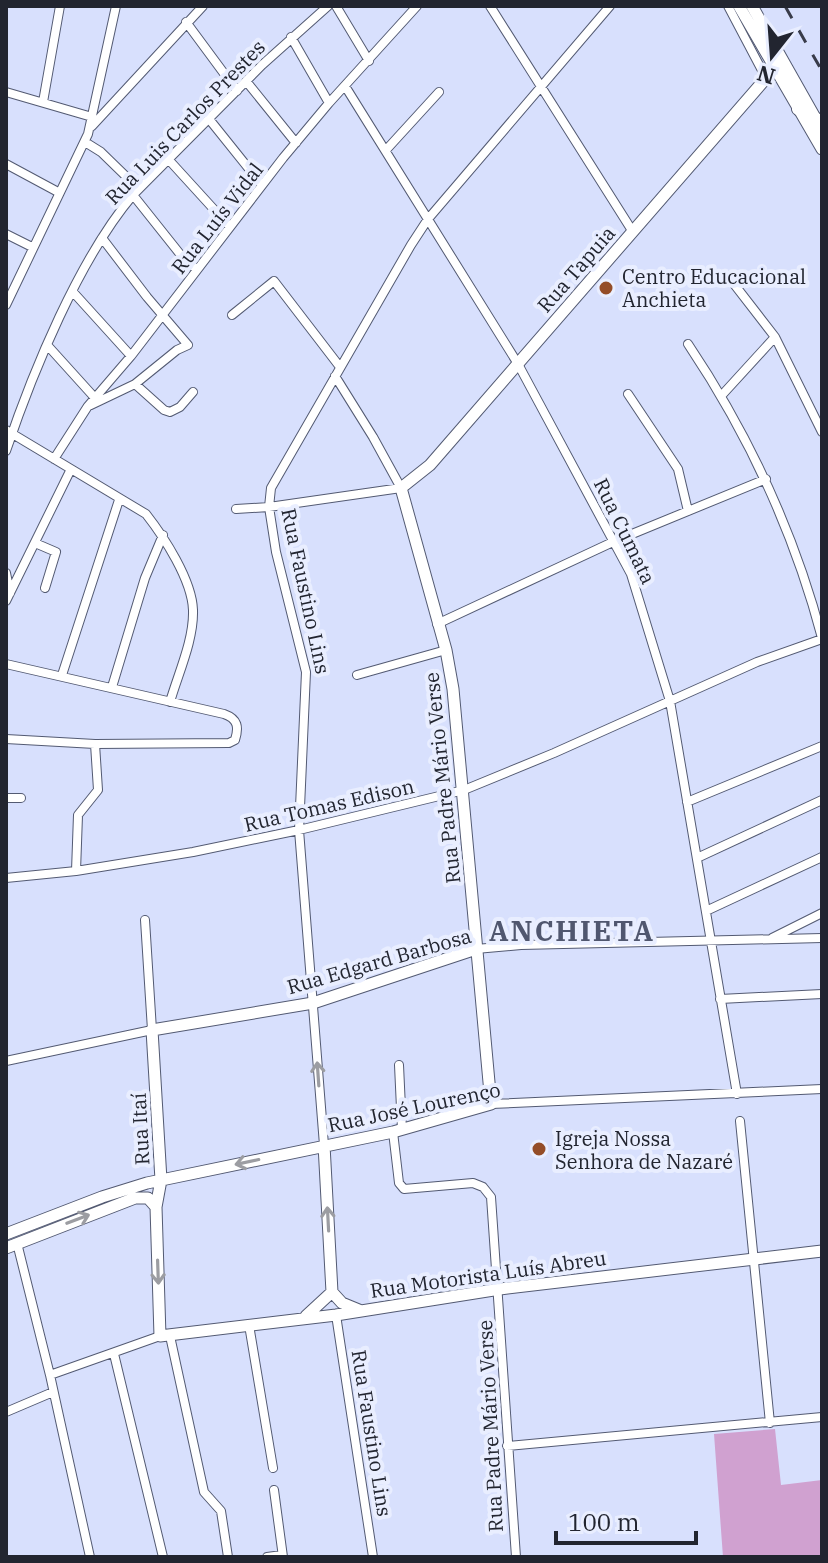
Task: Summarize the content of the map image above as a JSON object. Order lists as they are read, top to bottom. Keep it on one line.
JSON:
{"streets":{"main road":["Rua Tapuia","Rua Faustino Lins","Rua Padre Mário Verse","Rua Edgard Barbosa","Rua José Lourenço","Rua Itaí","Rua Motorista Luís Abreu"],"street":["Rua Luis Carlos Prestes","Rua Luís Vidal","Rua Cumata","Rua Tomas Edison"]},"crossings":[["Rua Luís Vidal","Rua Cumata"],["Rua Tapuia","Rua Cumata"],["Rua Tapuia","Rua Padre Mário Verse"],["Rua Cumata","Rua Faustino Lins"],["Rua Cumata","Rua Tomas Edison"],["Rua Cumata","Rua Edgard Barbosa"],["Rua Cumata","Rua José Lourenço"],["Rua Faustino Lins","Rua Padre Mário Verse"],["Rua Faustino Lins","Rua Tomas Edison"],["Rua Faustino Lins","Rua Edgard Barbosa"],["Rua Faustino Lins","Rua José Lourenço"],["Rua Faustino Lins","Rua Motorista Luís Abreu"],["Rua Padre Mário Verse","Rua Tomas Edison"],["Rua Padre Mário Verse","Rua Edgard Barbosa"],["Rua Padre Mário Verse","Rua José Lourenço"],["Rua Padre Mário Verse","Rua Motorista Luís Abreu"],["Rua Edgard Barbosa","Rua Itaí"],["Rua José Lourenço","Rua Itaí"],["Rua Itaí","Rua Motorista Luís Abreu"]],"districts":["ANCHIETA"],"places":["Centro Educacional Anchieta","Igreja Nossa Senhora de Nazaré"],"scale_bar":"100 m","north":"bottom"}
